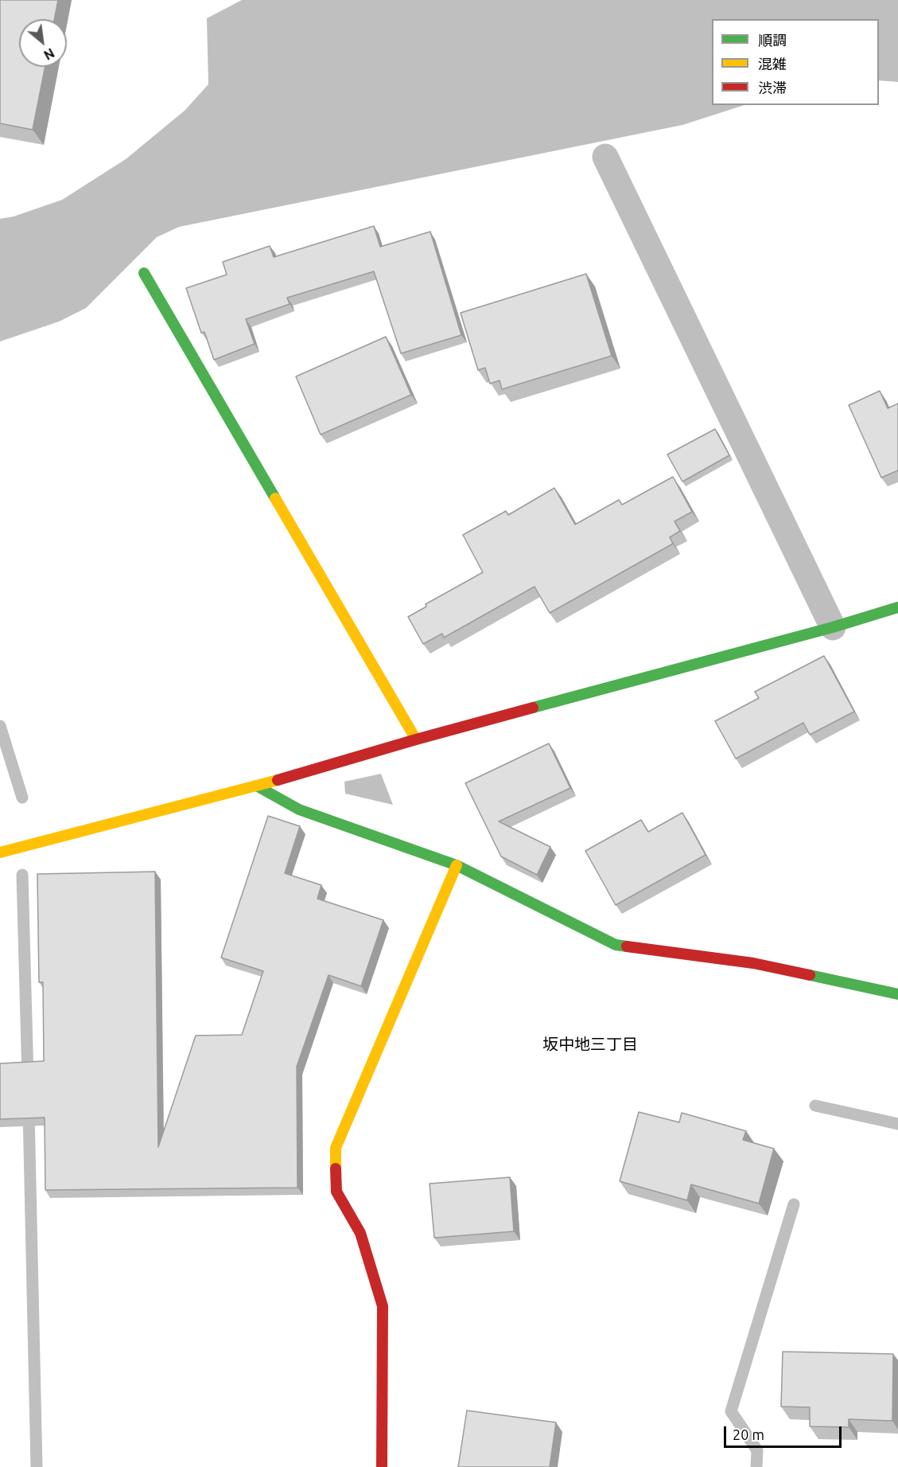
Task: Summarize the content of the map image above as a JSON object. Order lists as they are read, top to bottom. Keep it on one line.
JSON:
{"districts":["坂中地三丁目"],"legend":["順調","混雑","渋滞"],"scale_bar":"20 m","north":"bottom right"}
